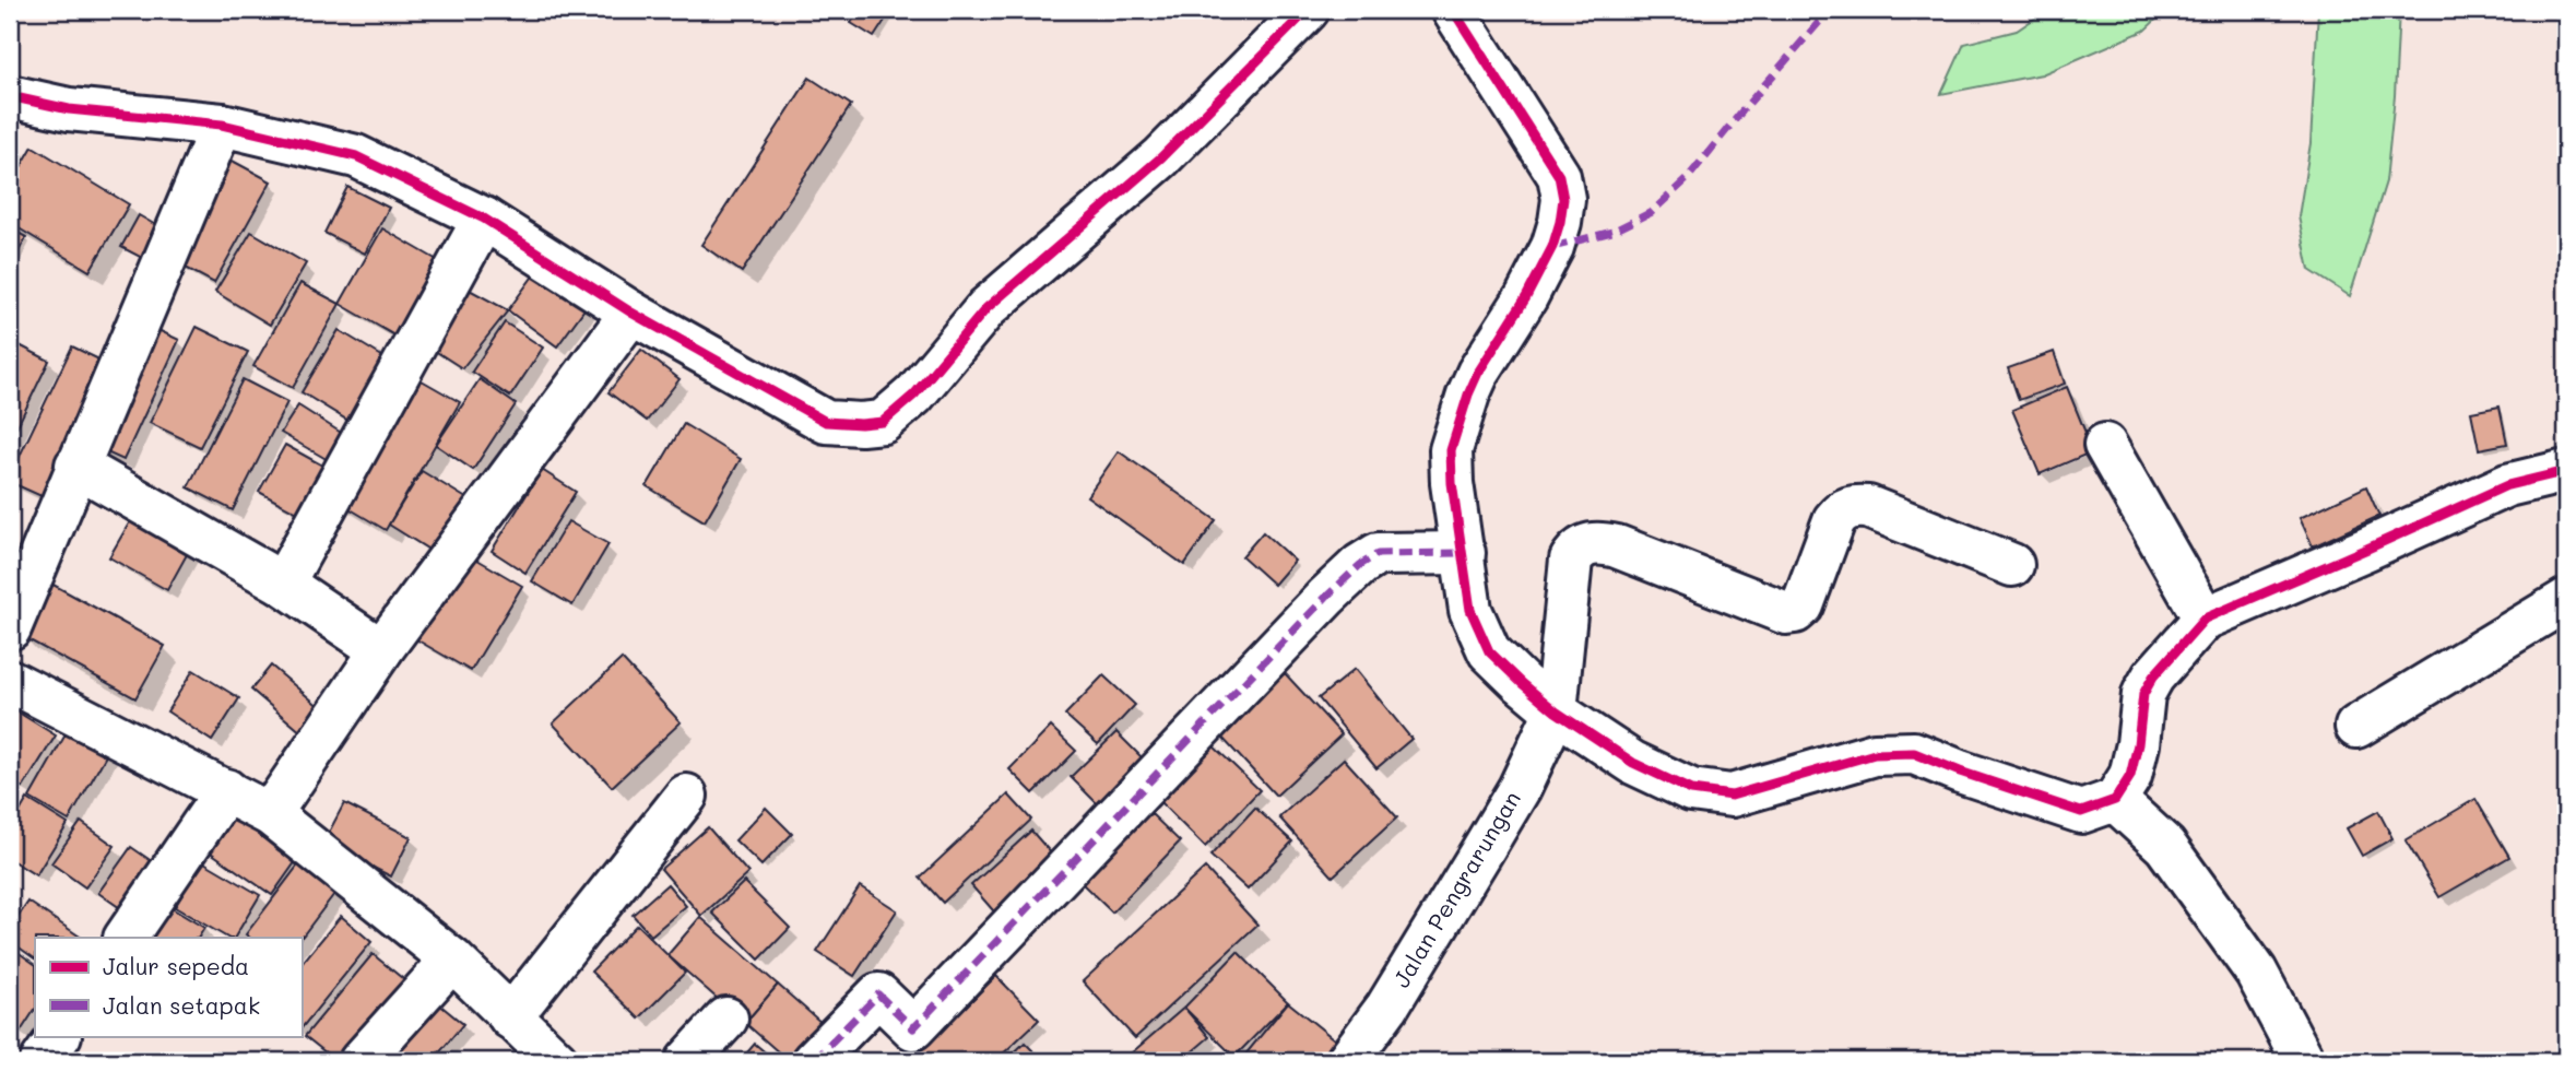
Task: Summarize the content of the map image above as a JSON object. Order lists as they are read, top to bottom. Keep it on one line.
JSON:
{"streets":{"street":["Jalan Pengrarungan"]},"legend":["Jalur sepeda","Jalan setapak"]}
